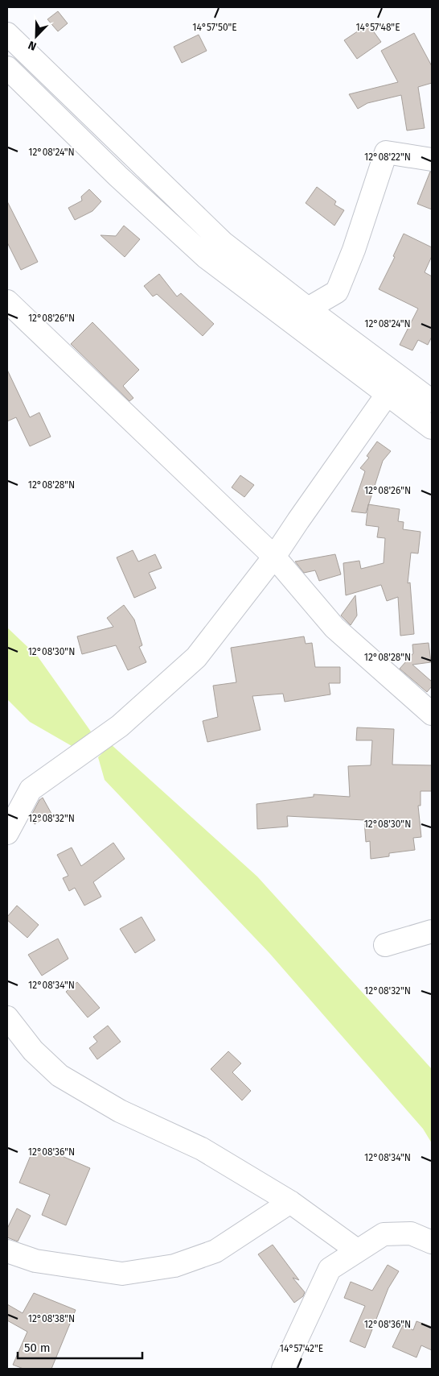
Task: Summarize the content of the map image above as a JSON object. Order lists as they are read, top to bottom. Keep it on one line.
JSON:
{"scale_bar":"50 m","north":"bottom left","coordinates":["14°57'50\"E","14°57'48\"E","12°08'24\"N","12°08'22\"N","12°08'26\"N","12°08'28\"N","12°08'30\"N","12°08'32\"N","12°08'34\"N","12°08'36\"N","12°08'38\"N","14°57'42\"E"]}
